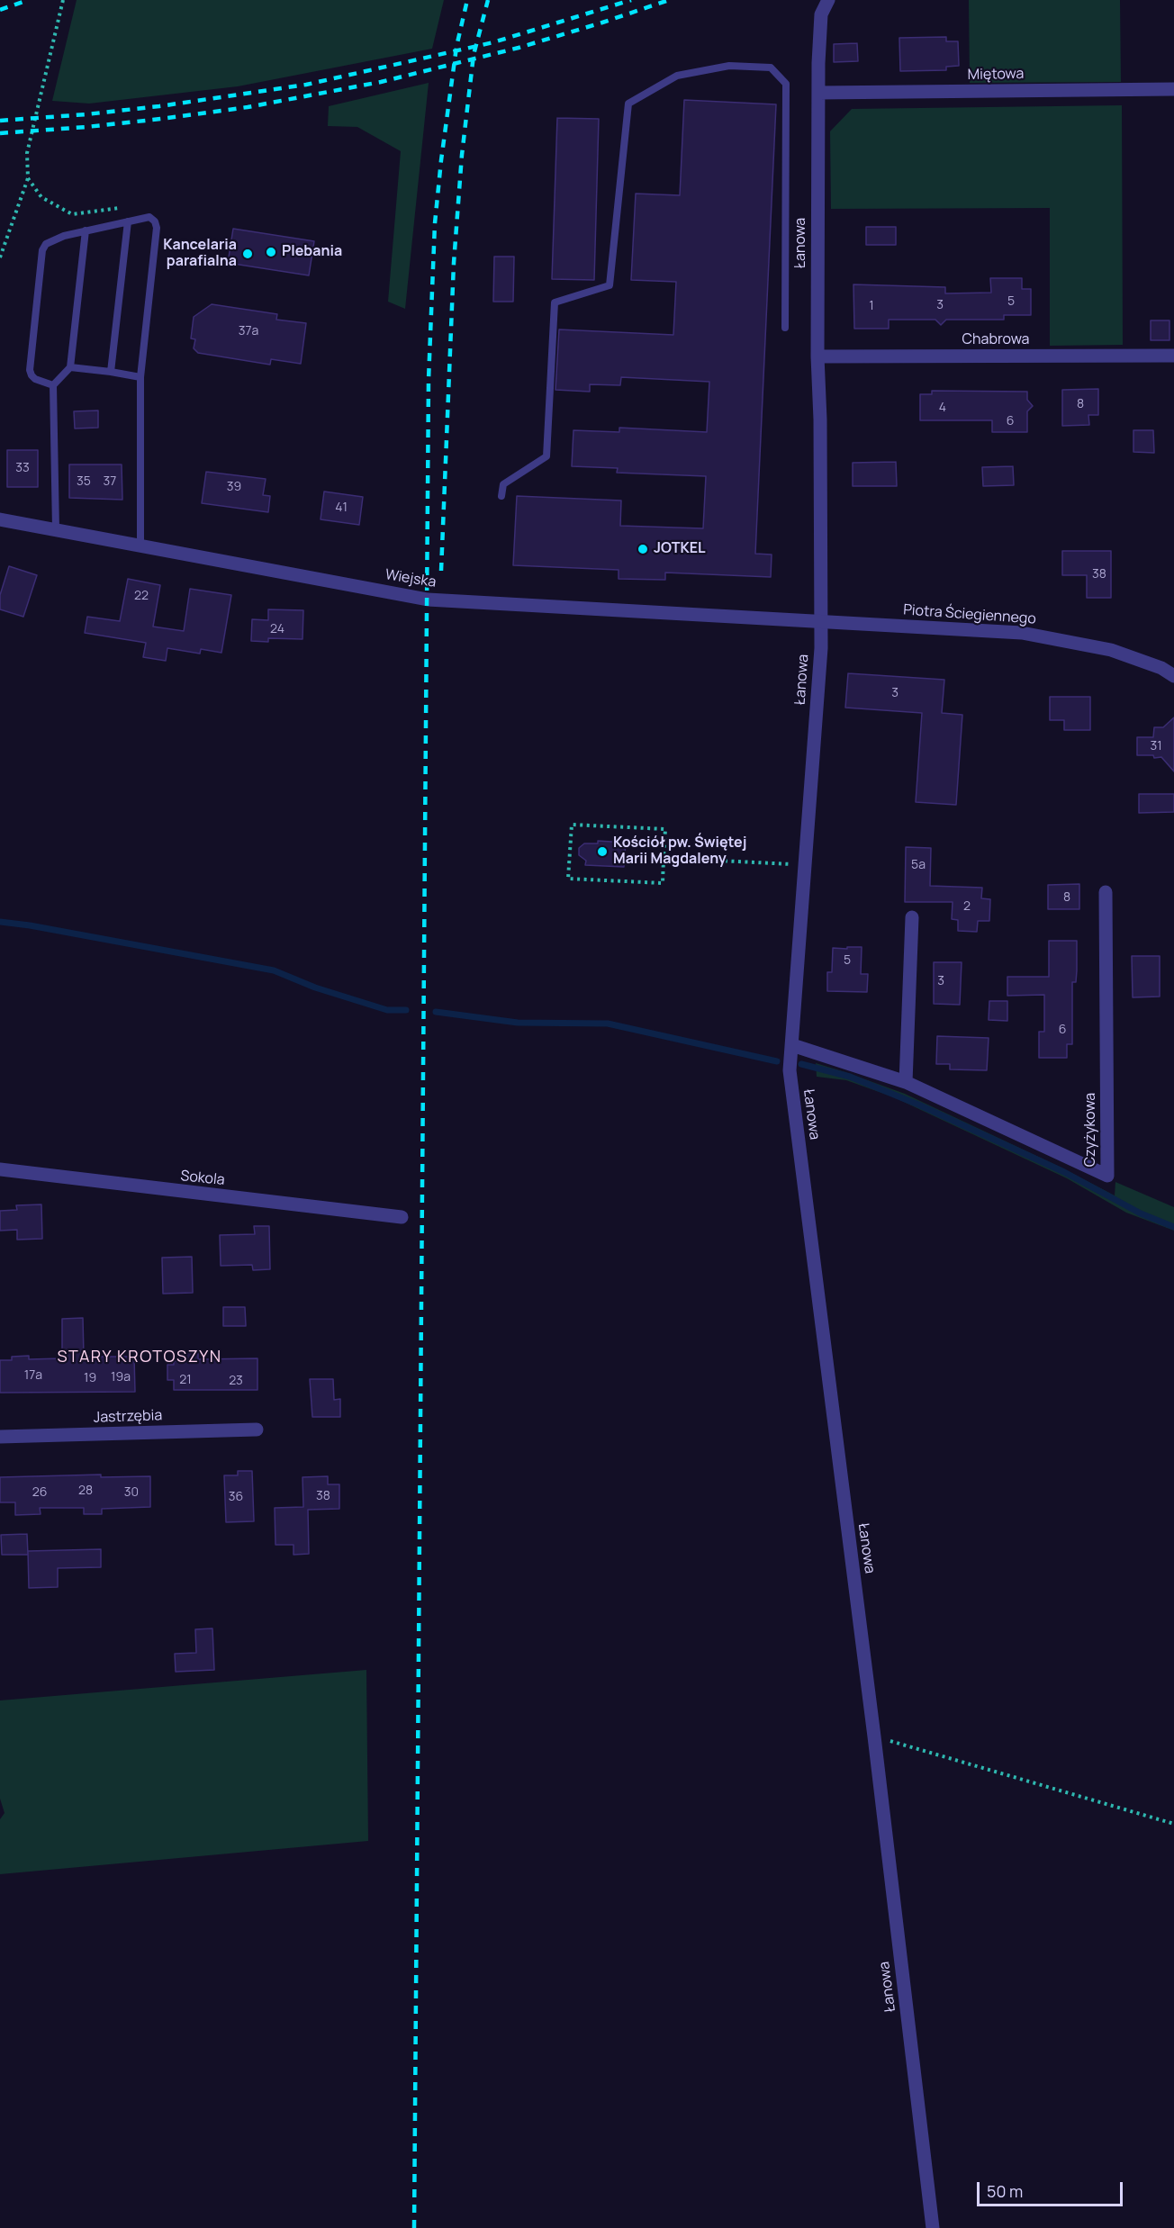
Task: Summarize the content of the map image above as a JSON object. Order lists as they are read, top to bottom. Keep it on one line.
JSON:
{"streets":{"street":["Miętowa","Łanowa","Chabrowa","Wiejska","Piotra Ściegiennego","Czyżykowa","Sokola","Jastrzębia"]},"crossings":[["Miętowa","Łanowa"],["Łanowa","Chabrowa"],["Łanowa","Wiejska"],["Łanowa","Piotra Ściegiennego"],["Łanowa","Czyżykowa"],["Wiejska","Piotra Ściegiennego"]],"districts":["STARY KROTOSZYN"],"places":["Plebania","Kancelaria parafialna","JOTKEL","Kościół pw. Świętej Marii Magdaleny"],"house_numbers":["5","3","1","37a","8","4","6","33","35","37","39","41","38","22","24","3","31","5a","8","2","5","3","6","17a","19a","19","21","23","28","26","30","38","36"],"scale_bar":"50 m"}
